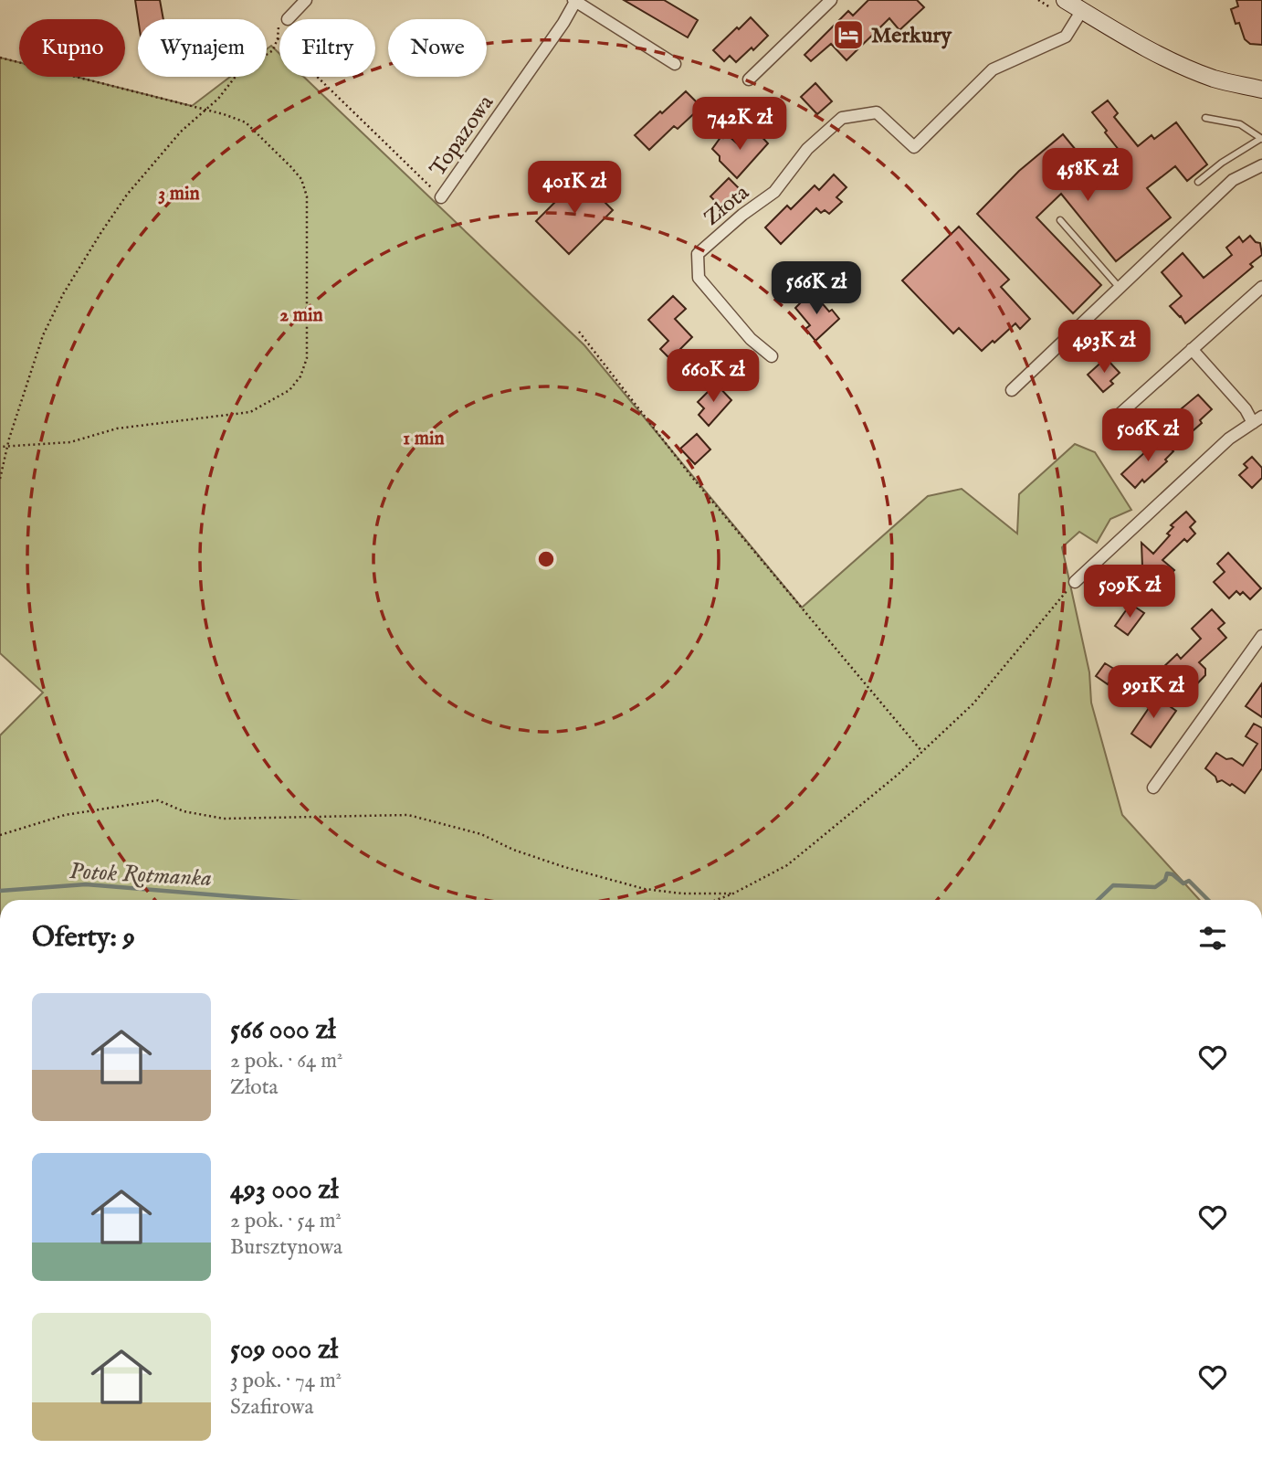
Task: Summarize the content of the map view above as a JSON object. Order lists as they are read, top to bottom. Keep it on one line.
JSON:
{"streets":{"street":["Topazowa","Złota"]},"water":["Potok Rotmanka"],"places":{"hotel":["Merkury"]},"page":{"chip":["Kupno","Wynajem","Filtry","Nowe"],"price":["742K zł","458K zł","401K zł","566K zł","493K zł","660K zł","506K zł","509K zł","991K zł"],"heading":"Oferty: 9","list":[{"name":"566 000 zł","note":"2 pok. · 64 m² · Złota"},{"name":"493 000 zł","note":"2 pok. · 54 m² · Bursztynowa"},{"name":"509 000 zł","note":"3 pok. · 74 m² · Szafirowa"}]},"rings":["3 min","2 min","1 min"]}
